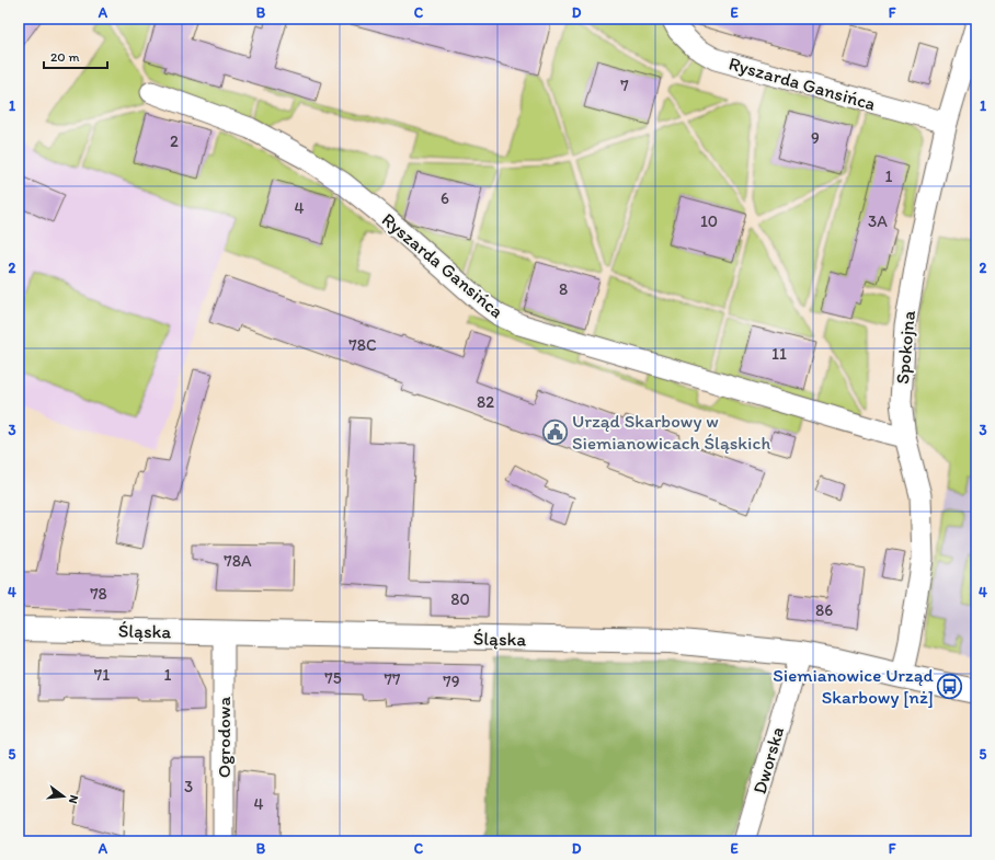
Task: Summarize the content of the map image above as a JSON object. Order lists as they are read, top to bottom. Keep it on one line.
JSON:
{"streets":{"main road":["Śląska"],"street":["Ryszarda Gansińca","Spokojna","Ogrodowa","Dworska"]},"crossings":[["Ryszarda Gansińca","Spokojna"],["Spokojna","Śląska"],["Śląska","Ogrodowa"],["Śląska","Dworska"]],"places":{"public building":["Urząd Skarbowy w Siemianowicach Śląskich"],"bus stop":["Siemianowice Urząd Skarbowy [nż]"]},"house_numbers":["7","9","2","1","6","4","10","3A","8","78C","11","82","78A","78","80","86","71","1","75","77","79","3","4"],"scale_bar":"20 m","north":"right","grid":{"columns":["A","B","C","D","E","F"],"rows":["1","2","3","4","5"]}}
